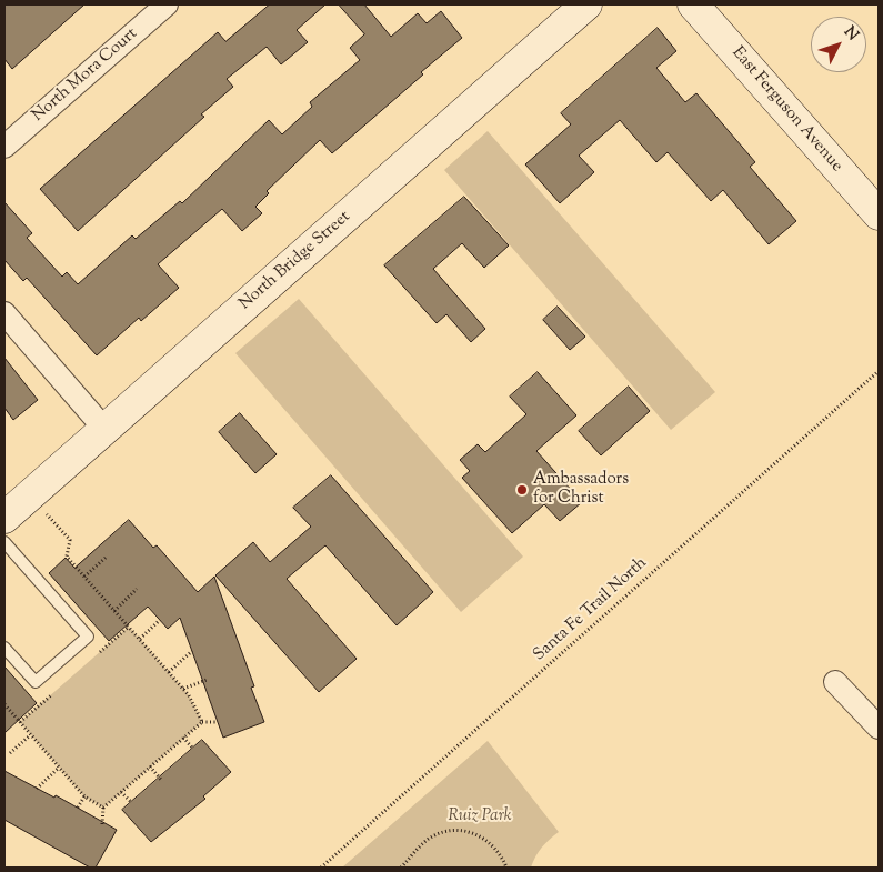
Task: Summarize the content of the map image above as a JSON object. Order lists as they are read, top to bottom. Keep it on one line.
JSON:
{"streets":{"street":["North Mora Court","East Ferguson Avenue","North Bridge Street"],"path":["Santa Fe Trail North"]},"parks":["Ruiz Park"],"places":["Ambassadors for Christ"],"north":"top right"}
